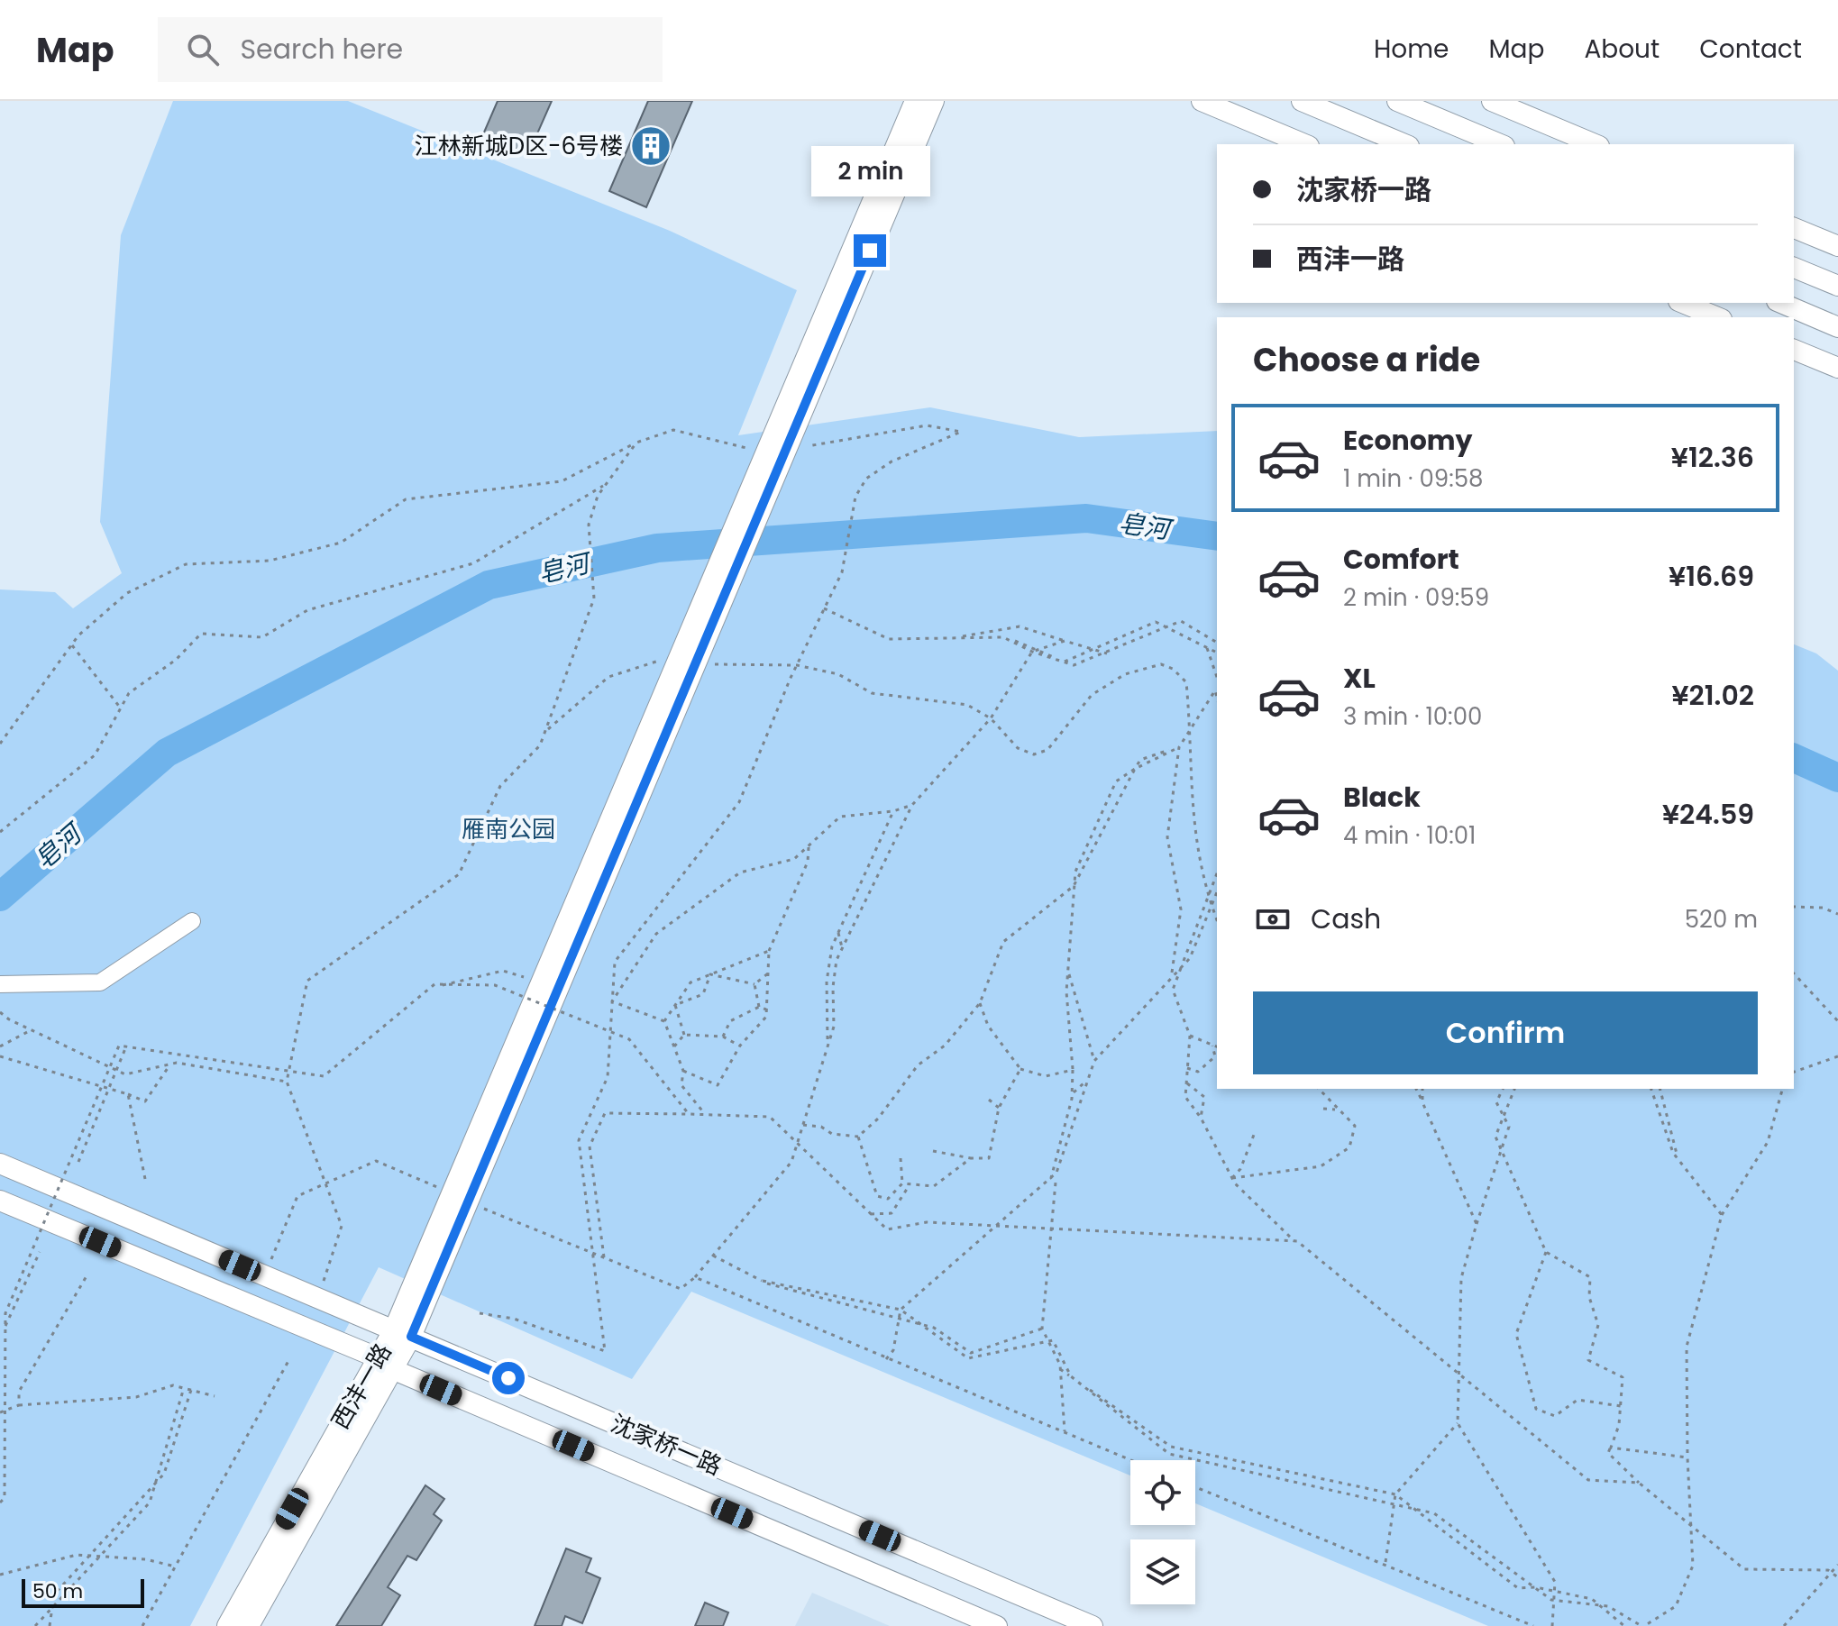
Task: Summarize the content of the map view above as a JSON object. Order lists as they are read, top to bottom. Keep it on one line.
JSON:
{"streets":{"main road":["西沣一路","沈家桥一路"]},"crossings":[["西沣一路","沈家桥一路"]],"water":["皂河"],"parks":["雁南公园"],"places":{"building":["江林新城D区-6号楼"]},"scale_bar":"50 m","page":{"header":"Map","search":"Search here","nav":["Home","Map","About","Contact"],"banner":["沈家桥一路","西沣一路"],"bubble":"2 min","heading":"Choose a ride","list":[{"name":"Economy","note":"1 min · 09:58","value":"¥12.36"},{"name":"Comfort","note":"2 min · 09:59","value":"¥16.69"},{"name":"XL","note":"3 min · 10:00","value":"¥21.02"},{"name":"Black","note":"4 min · 10:01","value":"¥24.59"}],"pay":["Cash","520 m"],"buttons":"Confirm","scale":"50 m"}}
